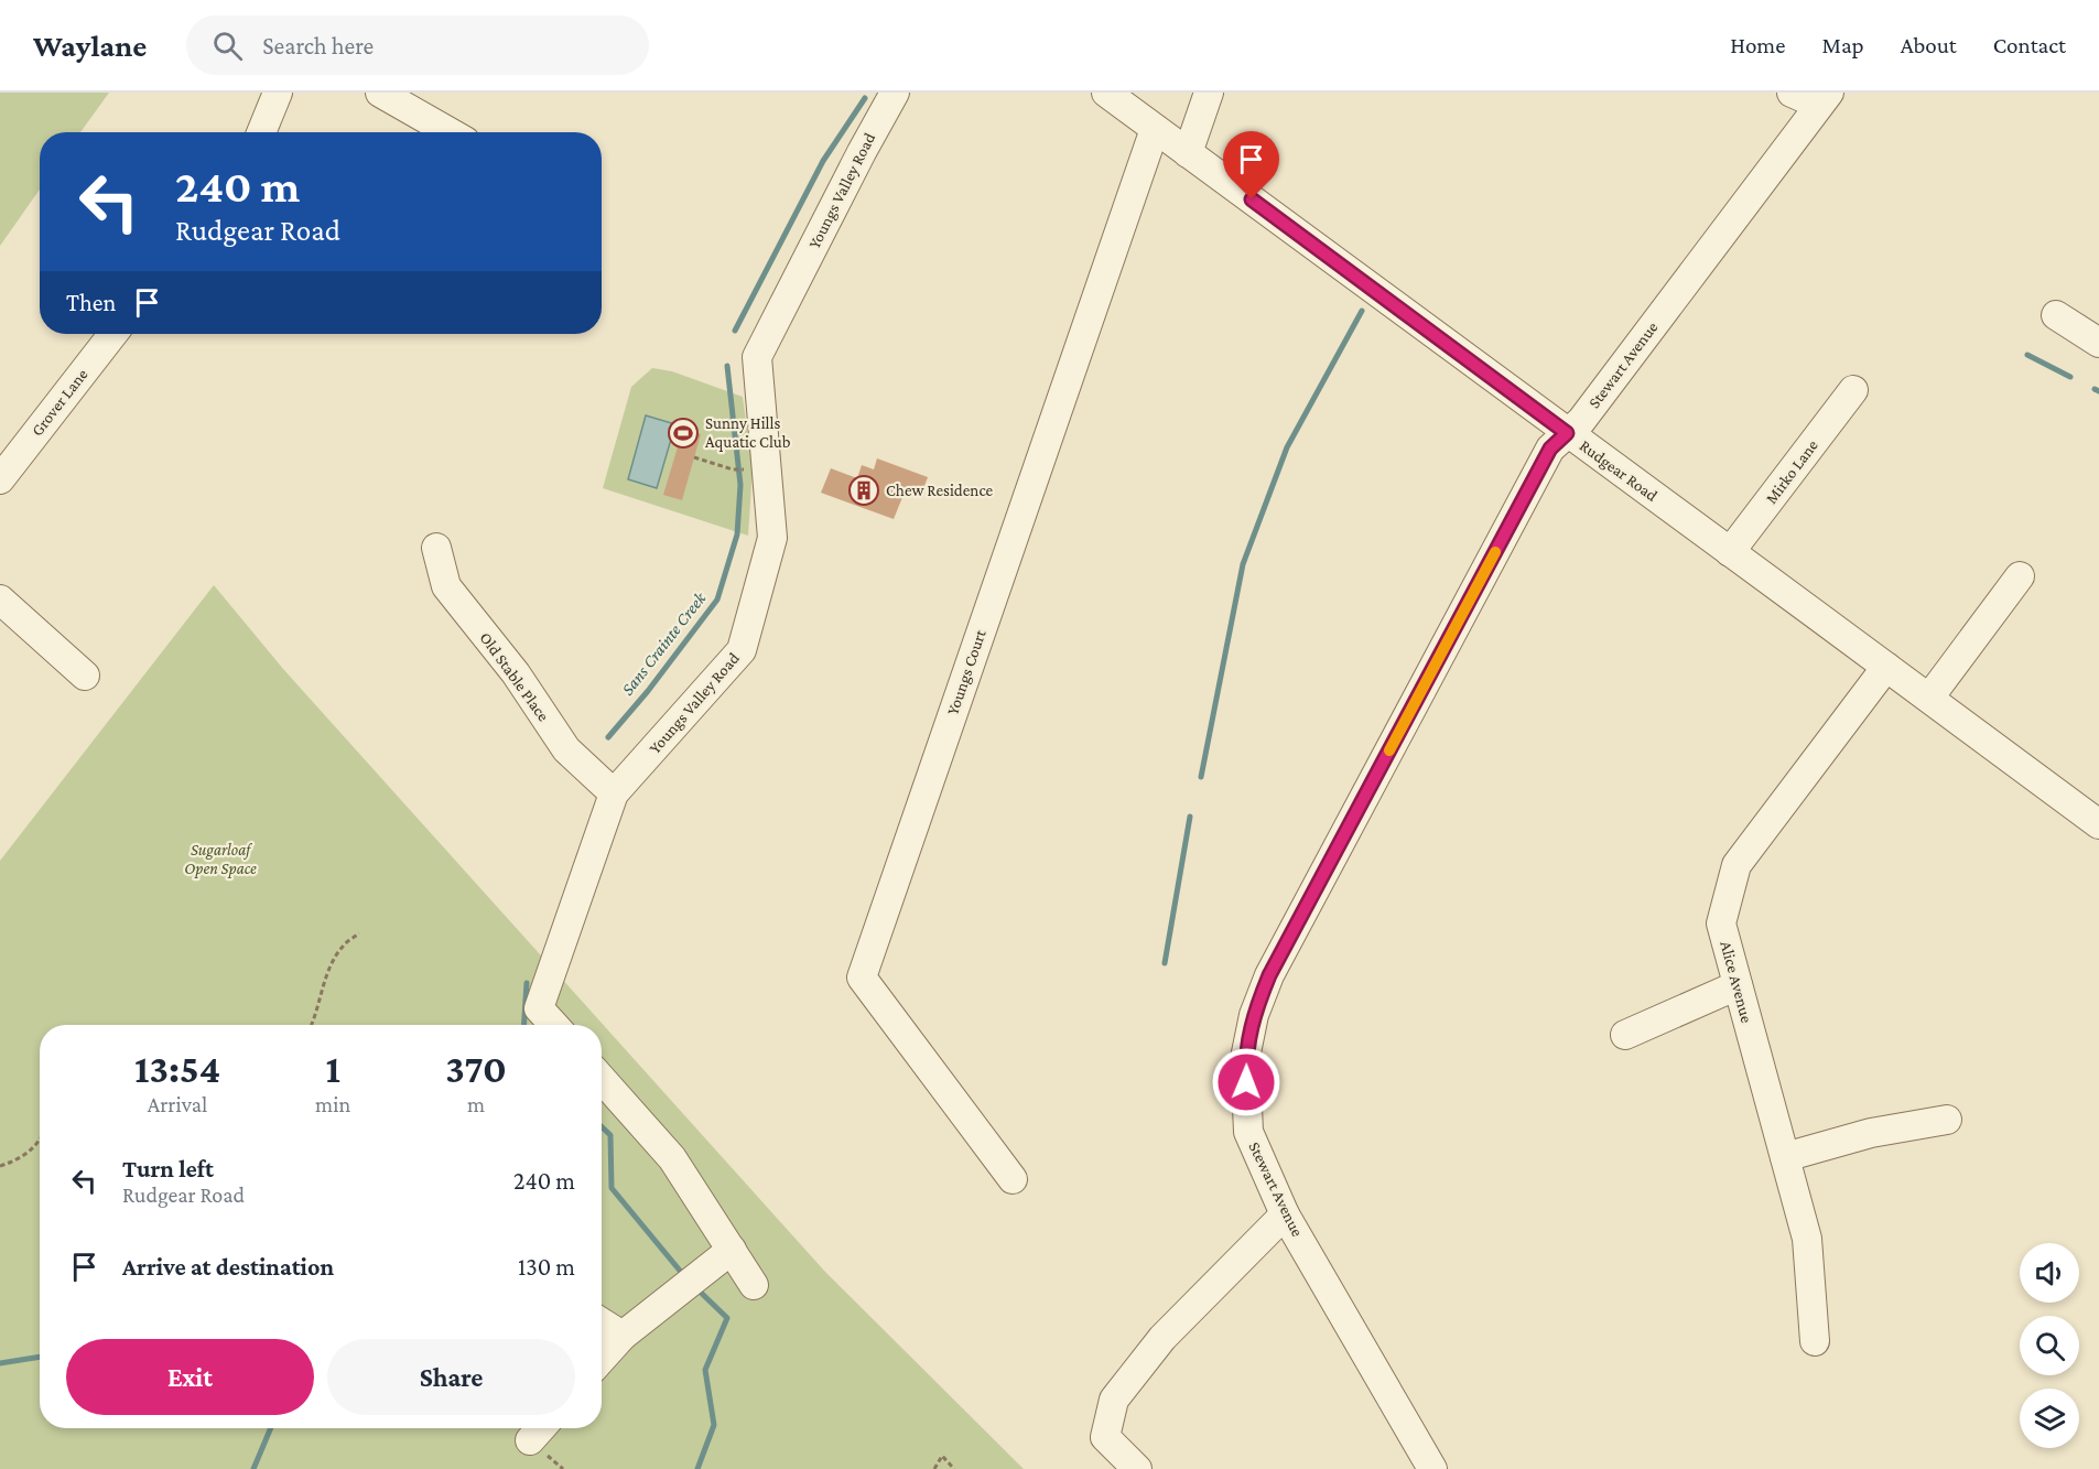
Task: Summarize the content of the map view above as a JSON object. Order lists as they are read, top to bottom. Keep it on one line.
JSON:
{"streets":{"street":["Youngs Valley Road","Stewart Avenue","Grover Lane","Rudgear Road","Mirko Lane","Youngs Court","Old Stable Place","Alice Avenue"]},"crossings":[["Youngs Valley Road","Old Stable Place"],["Stewart Avenue","Rudgear Road"],["Rudgear Road","Mirko Lane"],["Rudgear Road","Youngs Court"],["Rudgear Road","Alice Avenue"]],"water":["Sans Crainte Creek"],"parks":["Sugarloaf Open Space"],"places":{"sports":["Sunny Hills Aquatic Club"],"building":["Chew Residence"]},"page":{"header":"Waylane","search":"Search here","nav":["Home","Map","About","Contact"],"turn":["240 m","Rudgear Road"],"then":"Then","eta":["13:54","Arrival","1","min","370","m"],"list":[{"name":"Turn left","note":"Rudgear Road","value":"240 m"},{"name":"Arrive at destination","value":"130 m"}],"buttons":["Exit","Share"]}}
